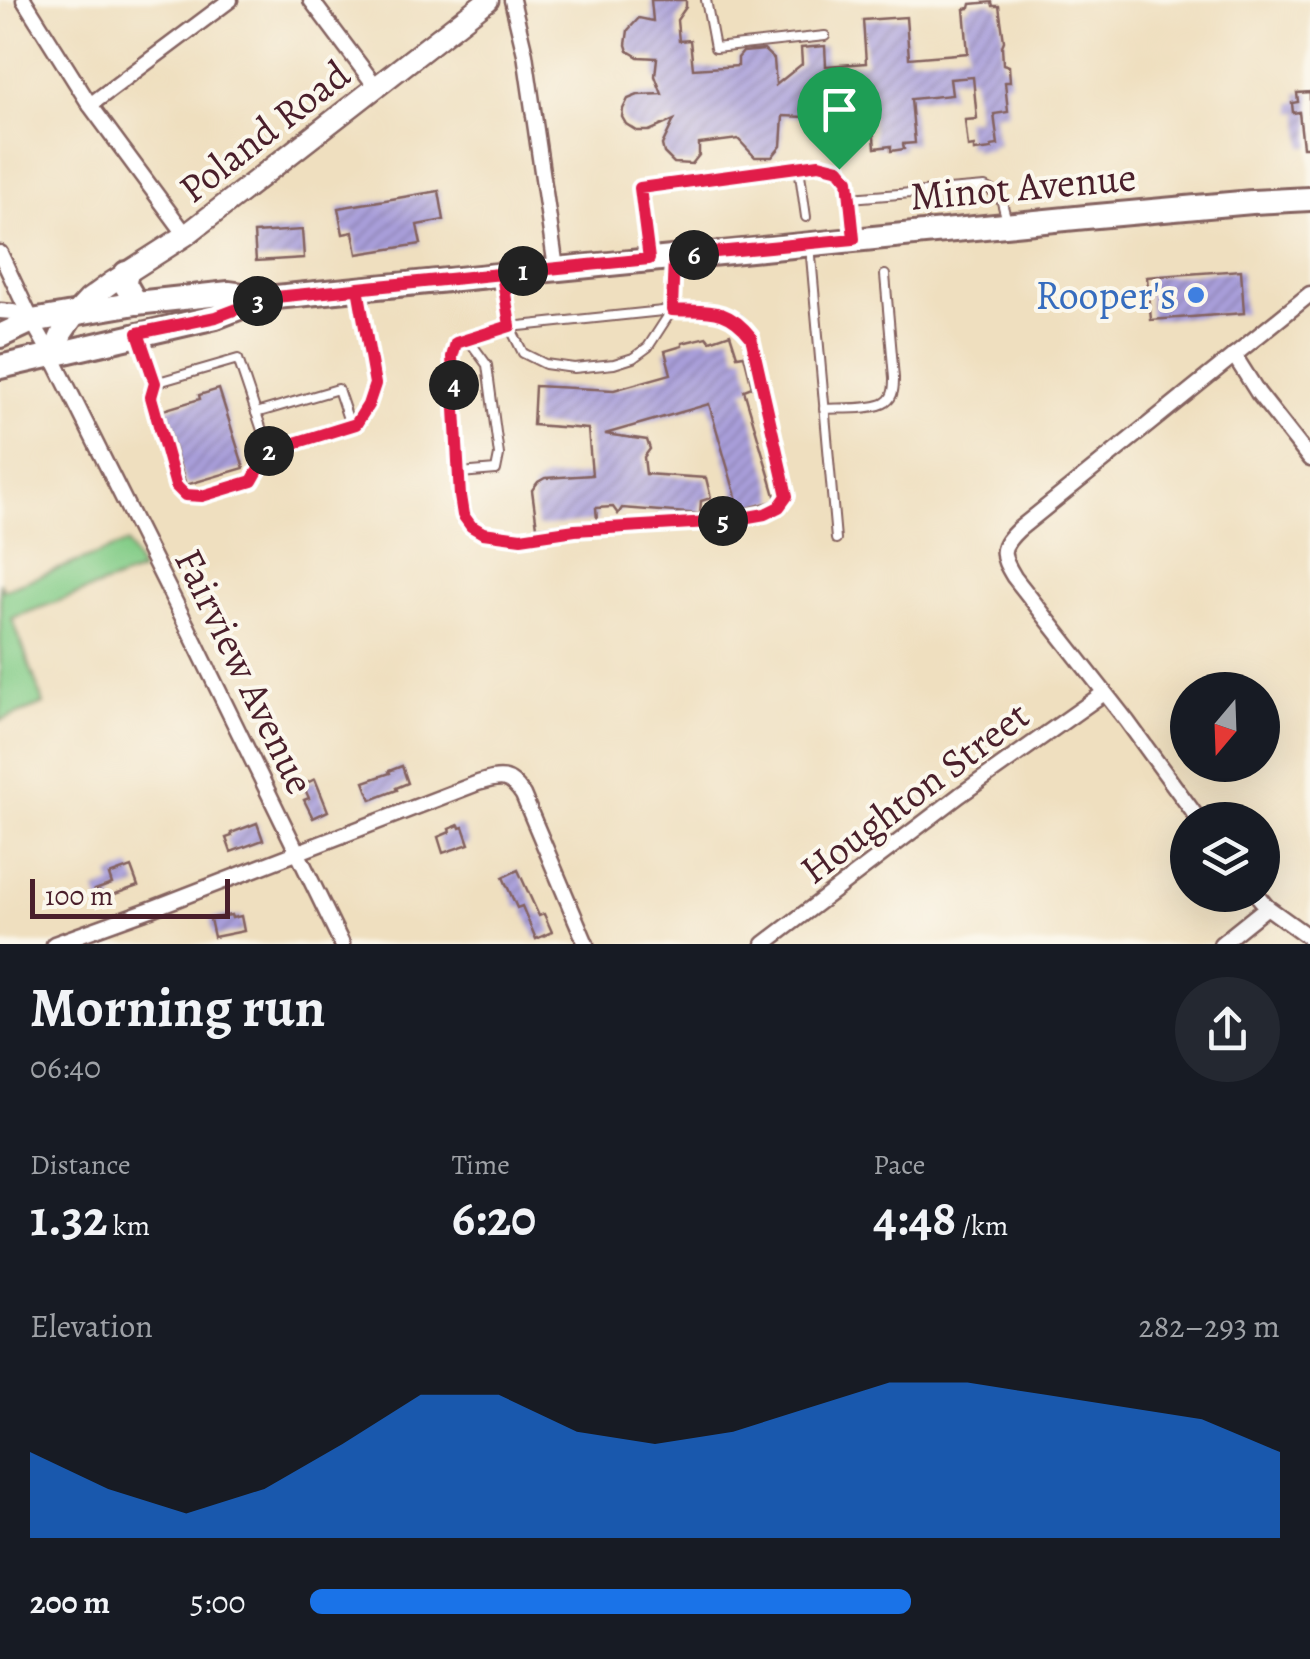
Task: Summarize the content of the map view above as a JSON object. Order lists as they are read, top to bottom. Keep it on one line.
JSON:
{"streets":{"main road":["Minot Avenue"],"street":["Poland Road","Fairview Avenue","Houghton Street"]},"crossings":[["Poland Road","Minot Avenue"],["Poland Road","Fairview Avenue"],["Minot Avenue","Fairview Avenue"]],"places":["Rooper's"],"scale_bar":"100 m","north":"bottom","page":{"pins":["6","1","3","4","2","5"],"scale":"100 m","heading":["Morning run","06:40"],"stats":[["Distance","1.32 km"],["Time","6:20"],["Pace","4:48 /km"]],"chart":["Elevation","282–293 m"],"list":[{"name":"200 m","note":"5:00"}]}}
